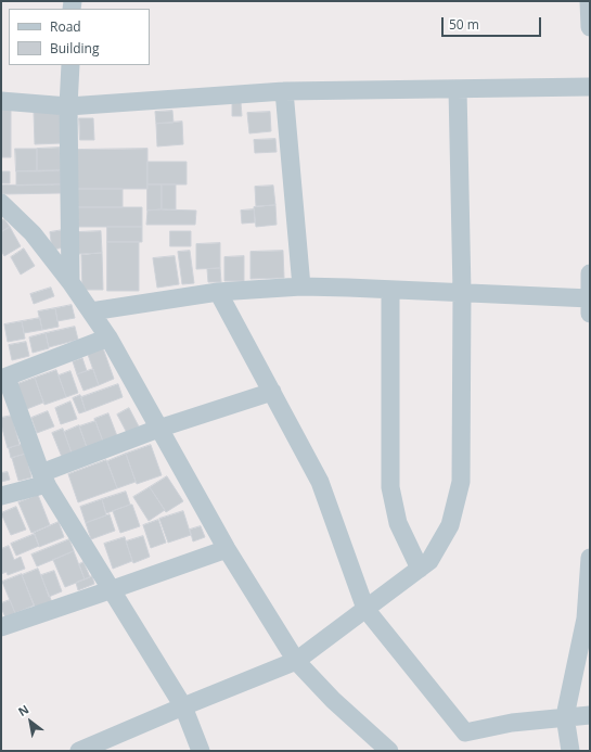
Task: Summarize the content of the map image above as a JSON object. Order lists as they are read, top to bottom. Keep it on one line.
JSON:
{"legend":["Road","Building"],"scale_bar":"50 m","north":"top left"}
